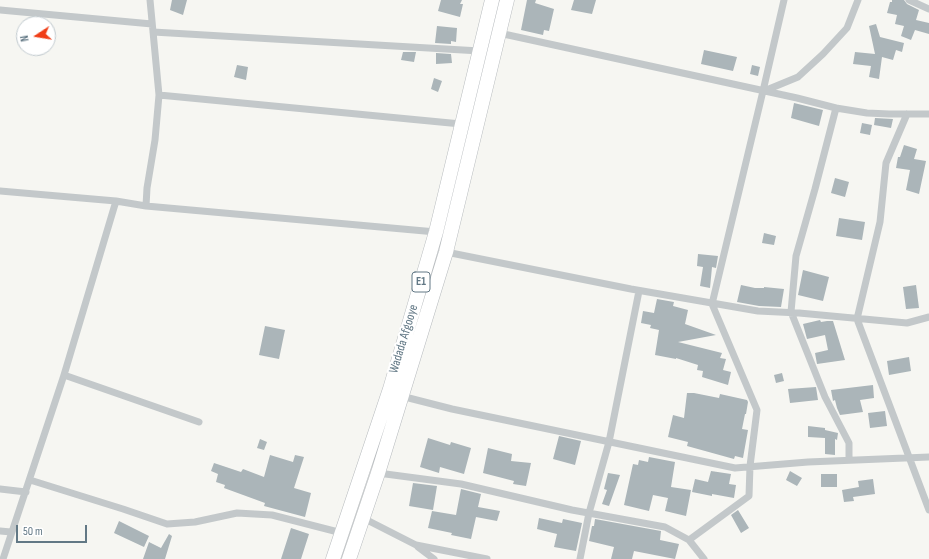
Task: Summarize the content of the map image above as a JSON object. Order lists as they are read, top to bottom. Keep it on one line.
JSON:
{"streets":{"highway":["E1","Wadada Afgooye"]},"scale_bar":"50 m","north":"left"}
